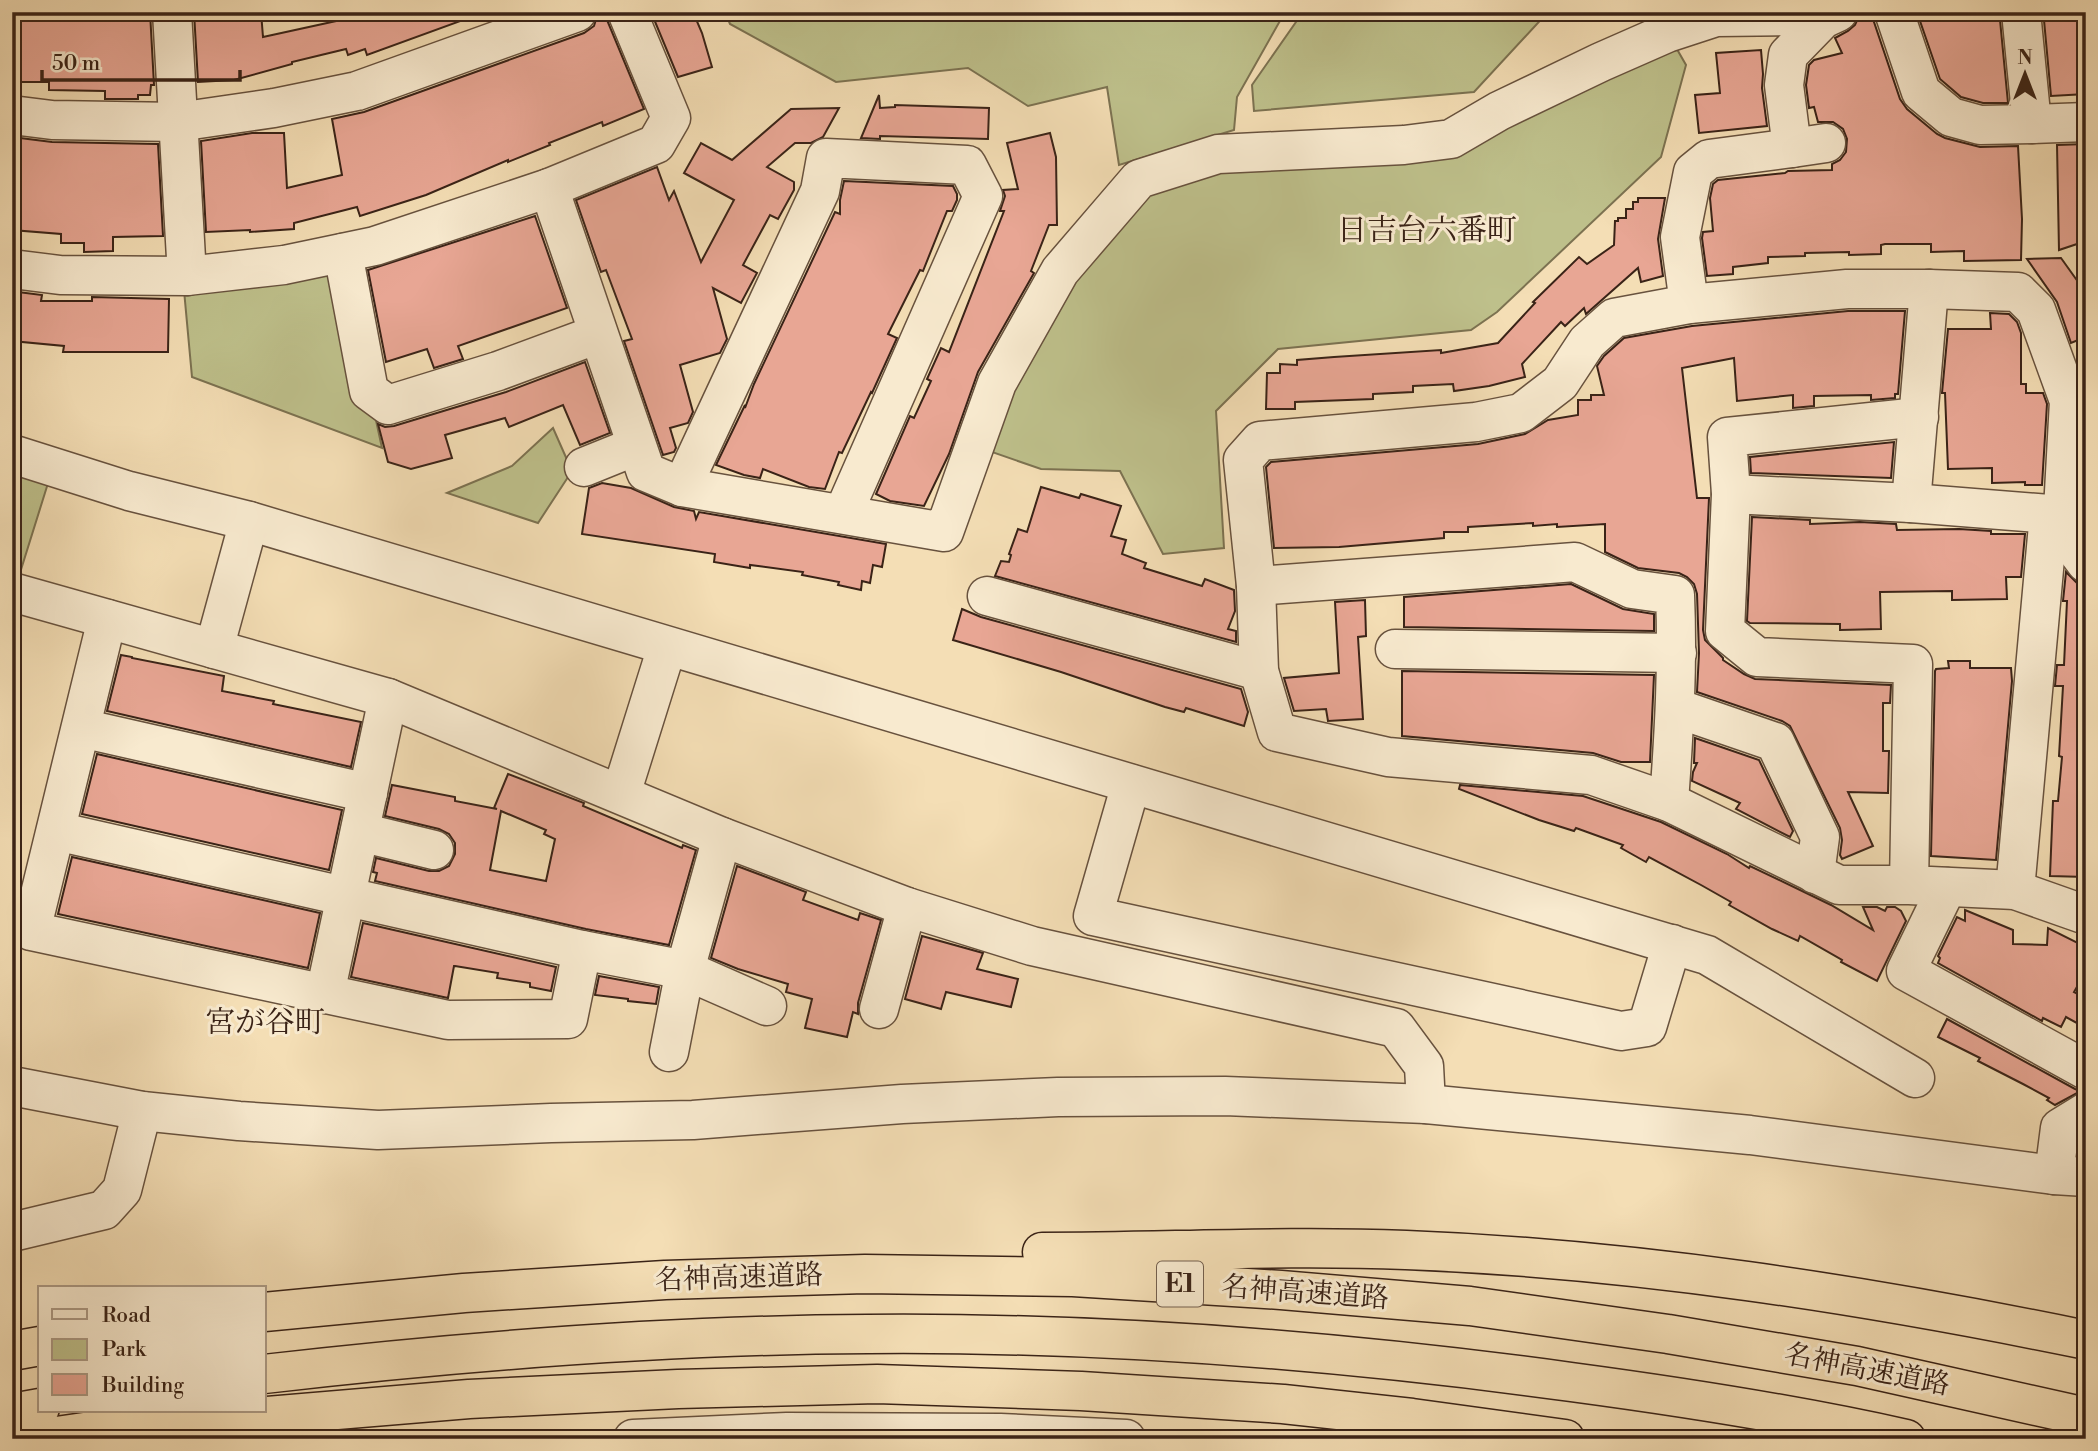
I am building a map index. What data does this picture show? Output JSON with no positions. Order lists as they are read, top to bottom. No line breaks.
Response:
{"streets":{"highway":["名神高速道路","E1"]},"districts":["日吉台六番町","宮が谷町"],"legend":["Road","Park","Building"],"scale_bar":"50 m","north":"top"}
